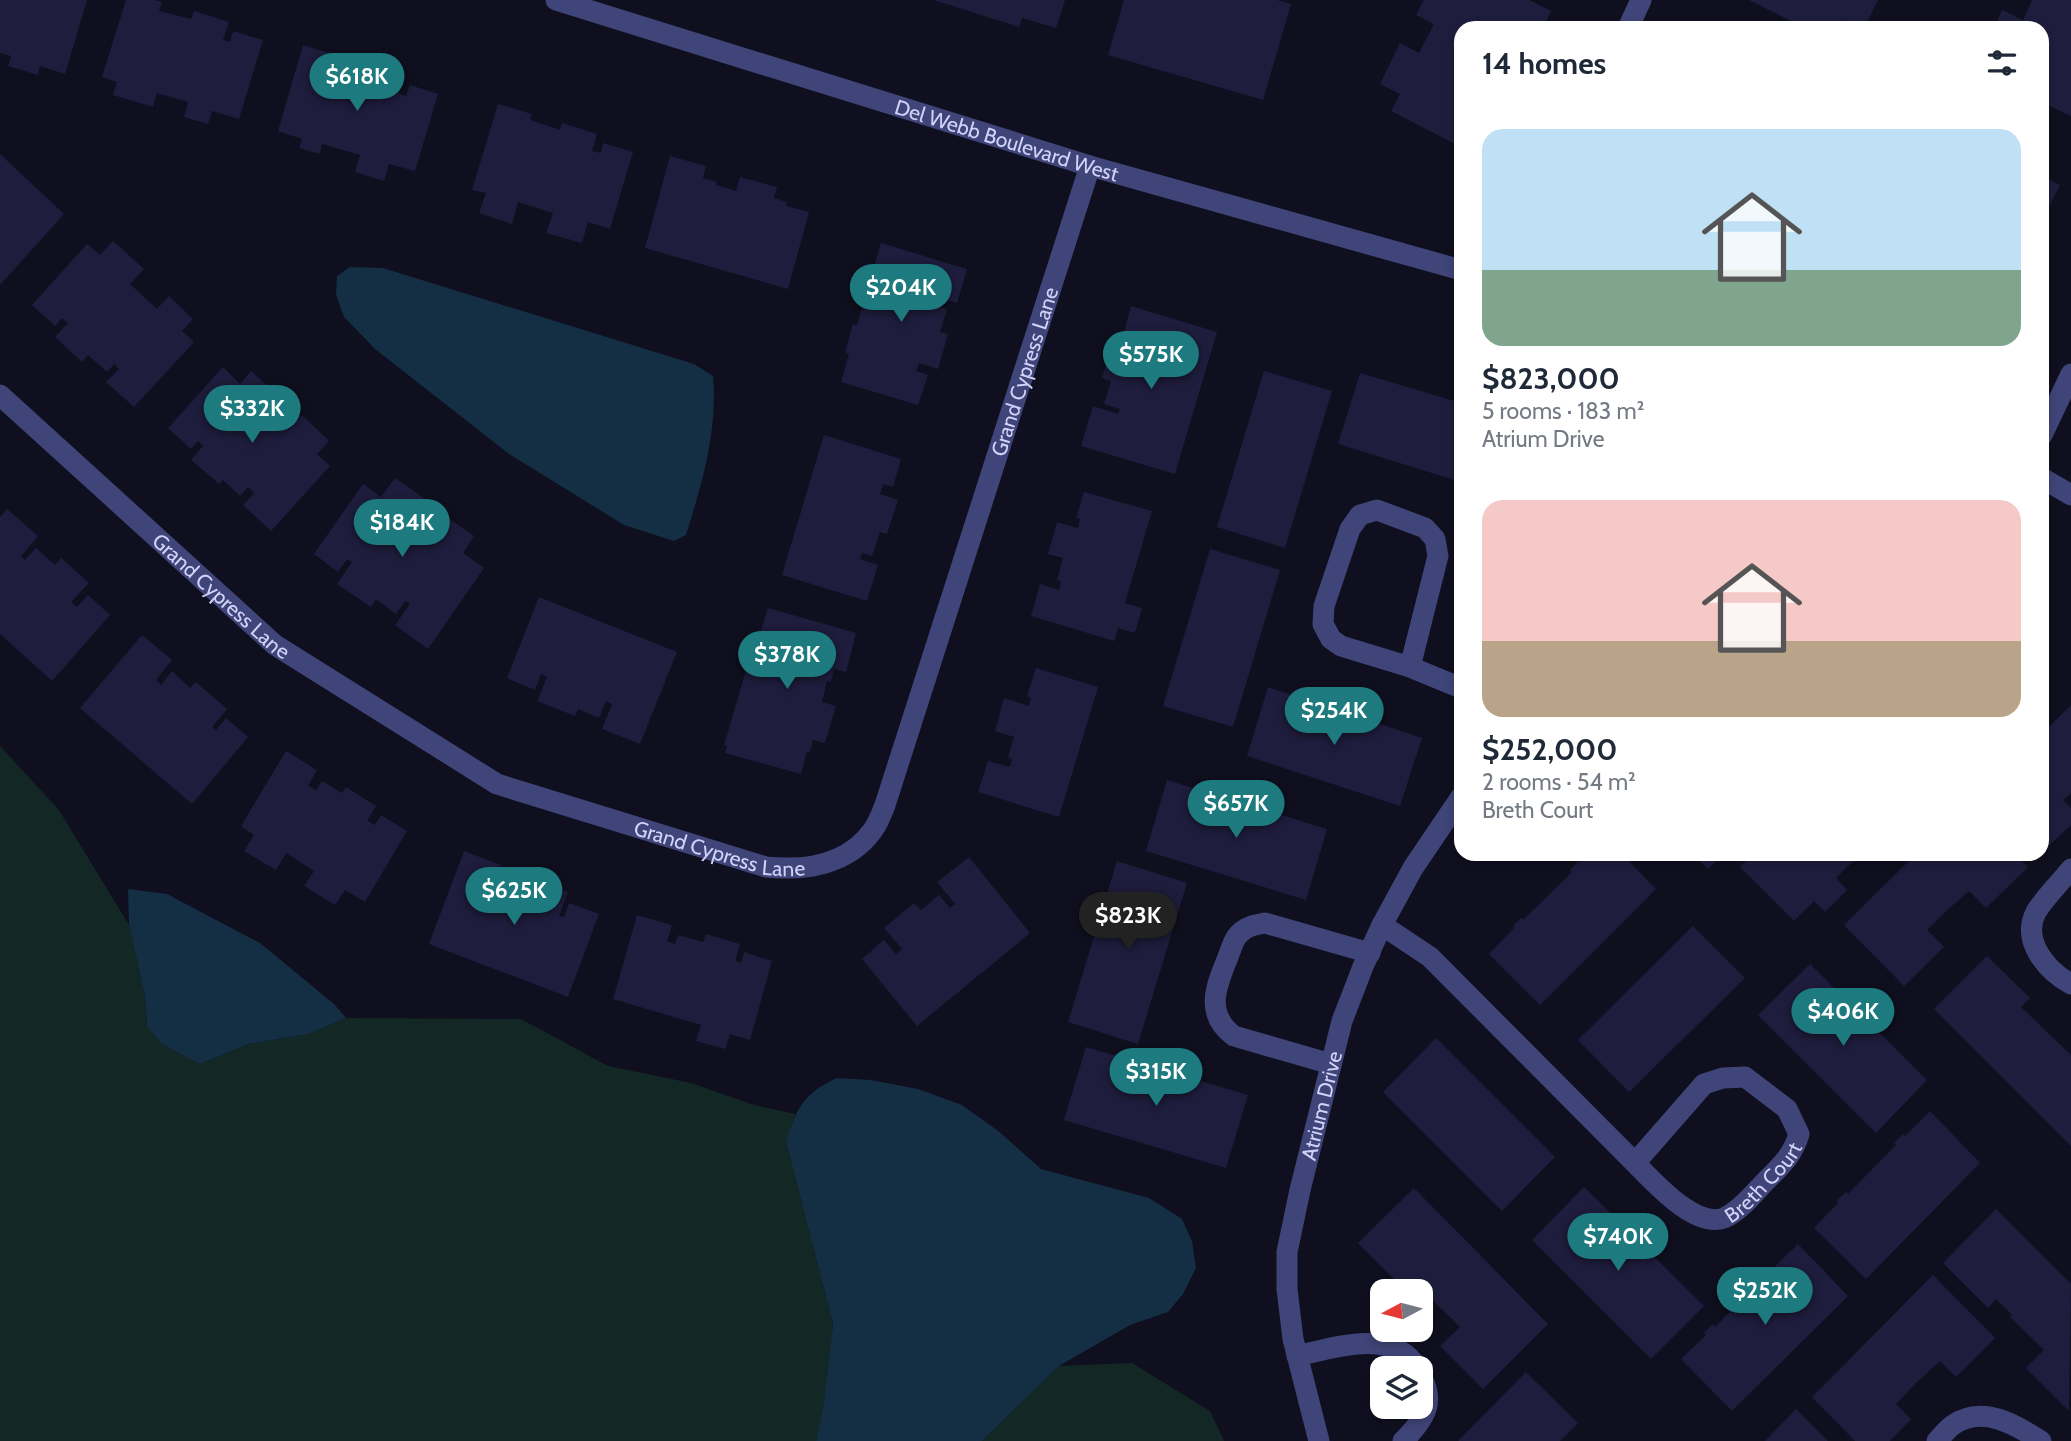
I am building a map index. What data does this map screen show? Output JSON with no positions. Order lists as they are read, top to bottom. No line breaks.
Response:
{"streets":{"street":["Del Webb Boulevard West","Grand Cypress Lane","Atrium Drive","Breth Court"]},"crossings":[["Del Webb Boulevard West","Grand Cypress Lane"],["Atrium Drive","Breth Court"]],"north":"left","page":{"heading":"14 homes","price":["$618K","$204K","$575K","$332K","$184K","$378K","$254K","$657K","$625K","$823K","$406K","$315K","$740K","$252K"],"list":[{"name":"$823,000","note":"5 rooms · 183 m² · Atrium Drive"},{"name":"$252,000","note":"2 rooms · 54 m² · Breth Court"}]}}
